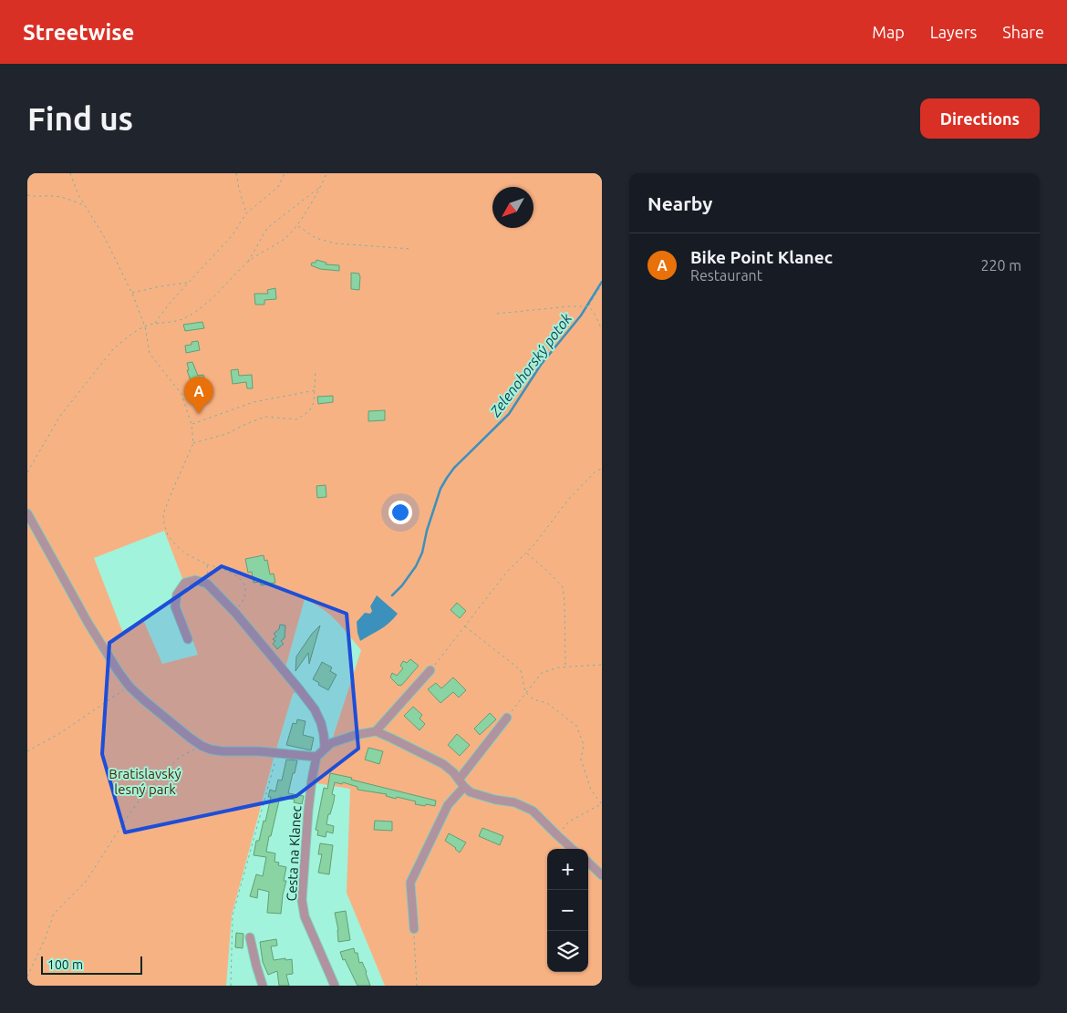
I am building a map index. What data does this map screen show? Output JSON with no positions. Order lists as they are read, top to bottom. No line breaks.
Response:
{"streets":{"street":["Cesta na Klanec"]},"water":["Zelenohorský potok"],"parks":["Bratislavský lesný park"],"scale_bar":"100 m","north":"bottom left","page":{"header":"Streetwise","nav":["Map","Layers","Share"],"buttons":"Directions","title":"Find us","heading":"Nearby","list":[{"mark":"A","name":"Bike Point Klanec","note":"Restaurant","value":"220 m"}],"pins":"A","map_buttons":["+","−"],"scale":"100 m"}}
